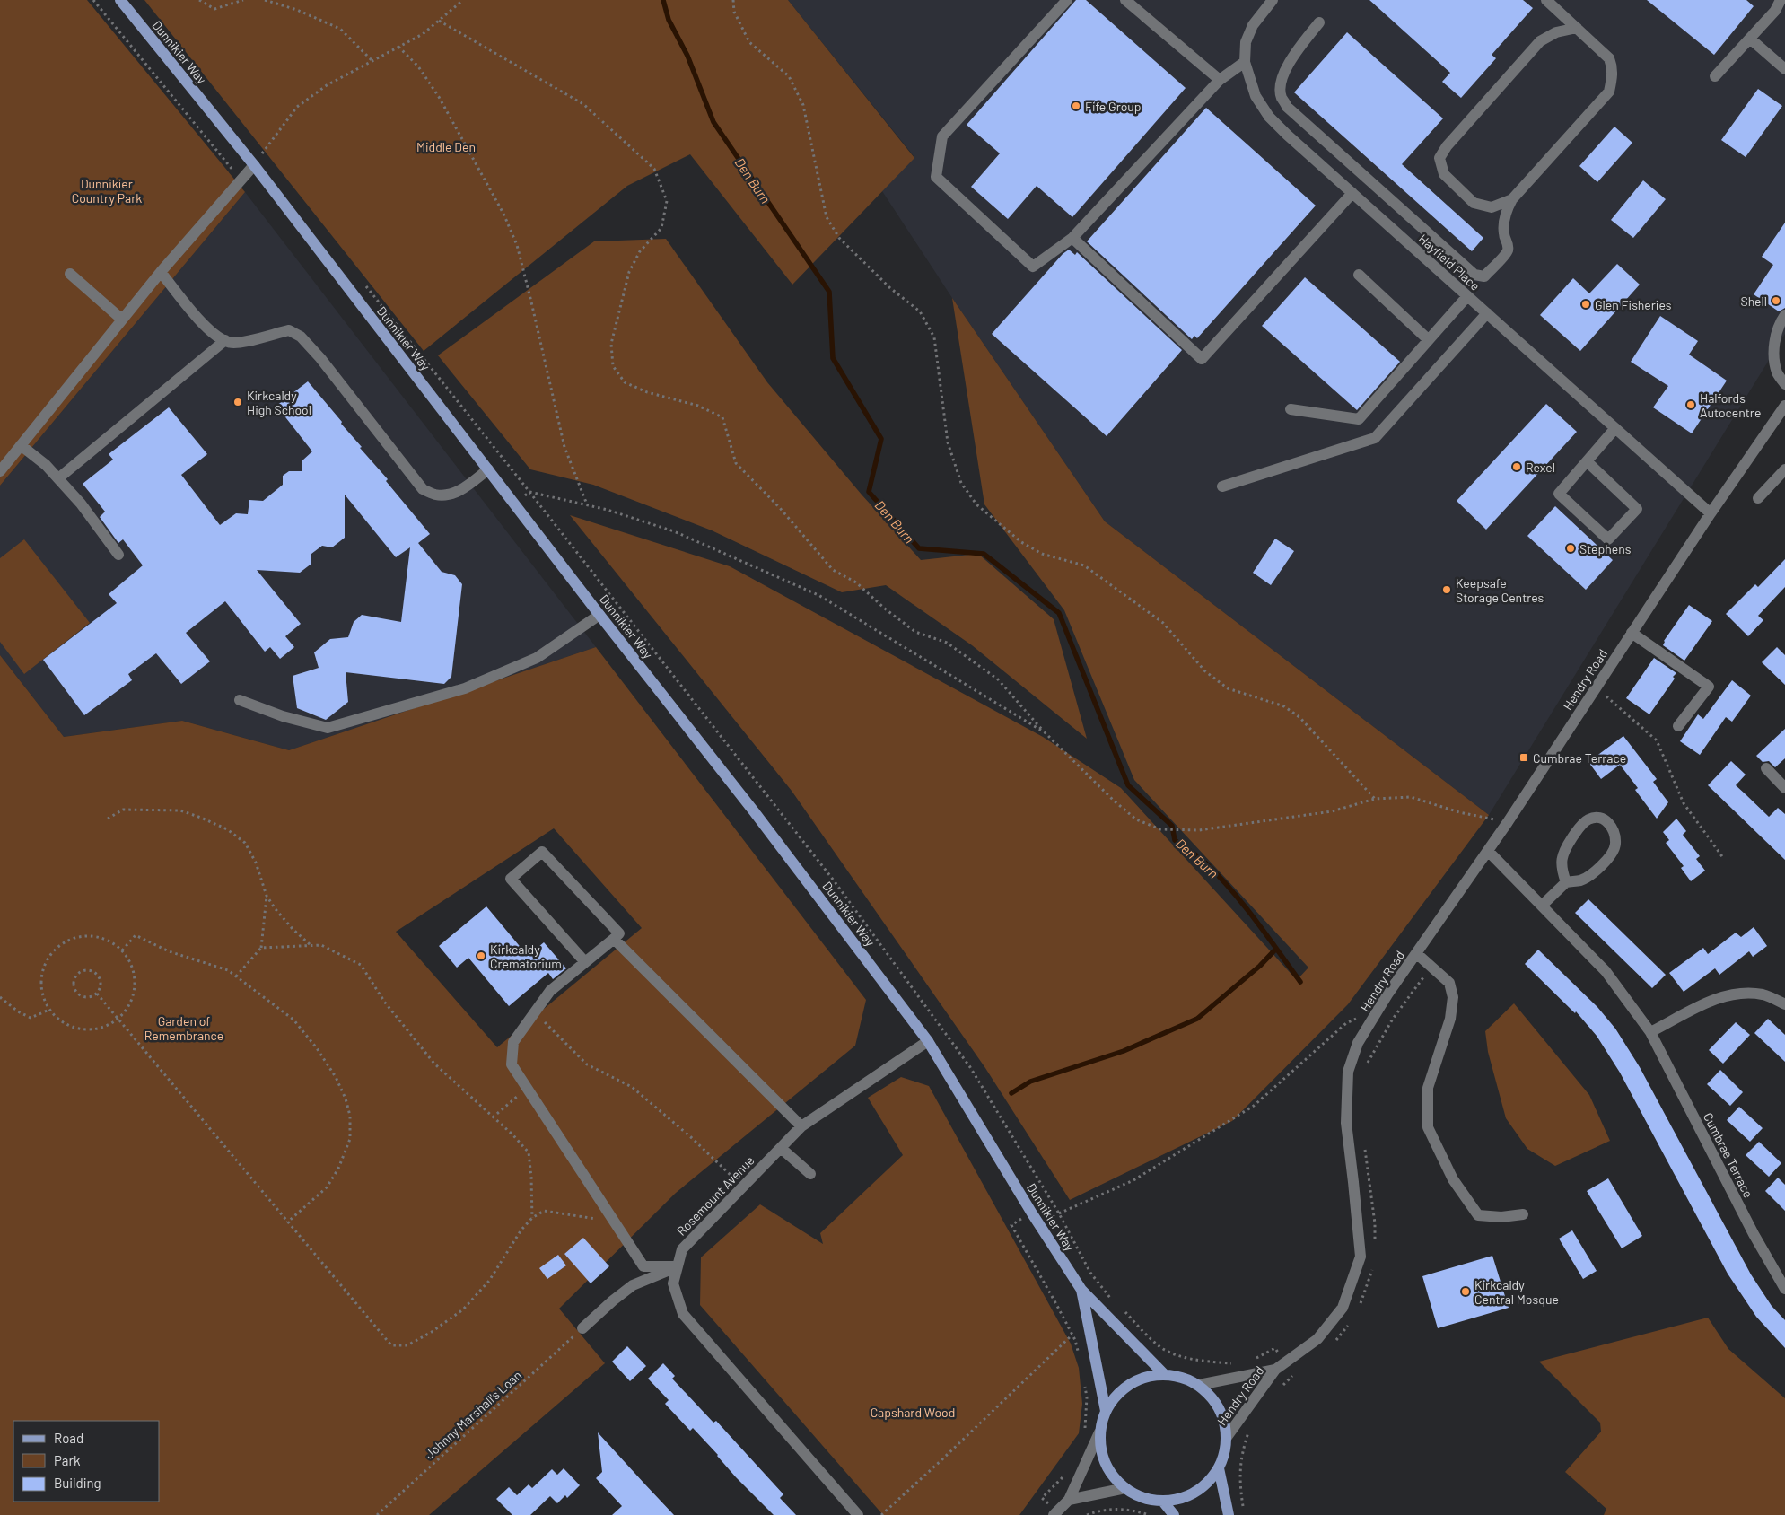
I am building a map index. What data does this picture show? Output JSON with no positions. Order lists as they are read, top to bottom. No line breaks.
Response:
{"streets":{"main road":["Dunnikier Way"],"street":["Hayfield Place","Hendry Road","Cumbrae Terrace","Rosemount Avenue"],"path":["Johnny Marshall's Loan"]},"crossings":[["Dunnikier Way","Hendry Road"],["Dunnikier Way","Rosemount Avenue"],["Hayfield Place","Hendry Road"],["Hendry Road","Cumbrae Terrace"]],"water":["Den Burn"],"parks":["Middle Den","Dunnikier Country Park","Garden of Remembrance","Capshard Wood"],"places":{"other":["Fife Group","Shell","Glen Fisheries","Kirkcaldy High School","Halfords Autocentre","Rexel","Stephens","Keepsafe Storage Centres","Kirkcaldy Crematorium","Kirkcaldy Central Mosque"],"transit":["Cumbrae Terrace"]},"legend":["Road","Park","Building"]}
